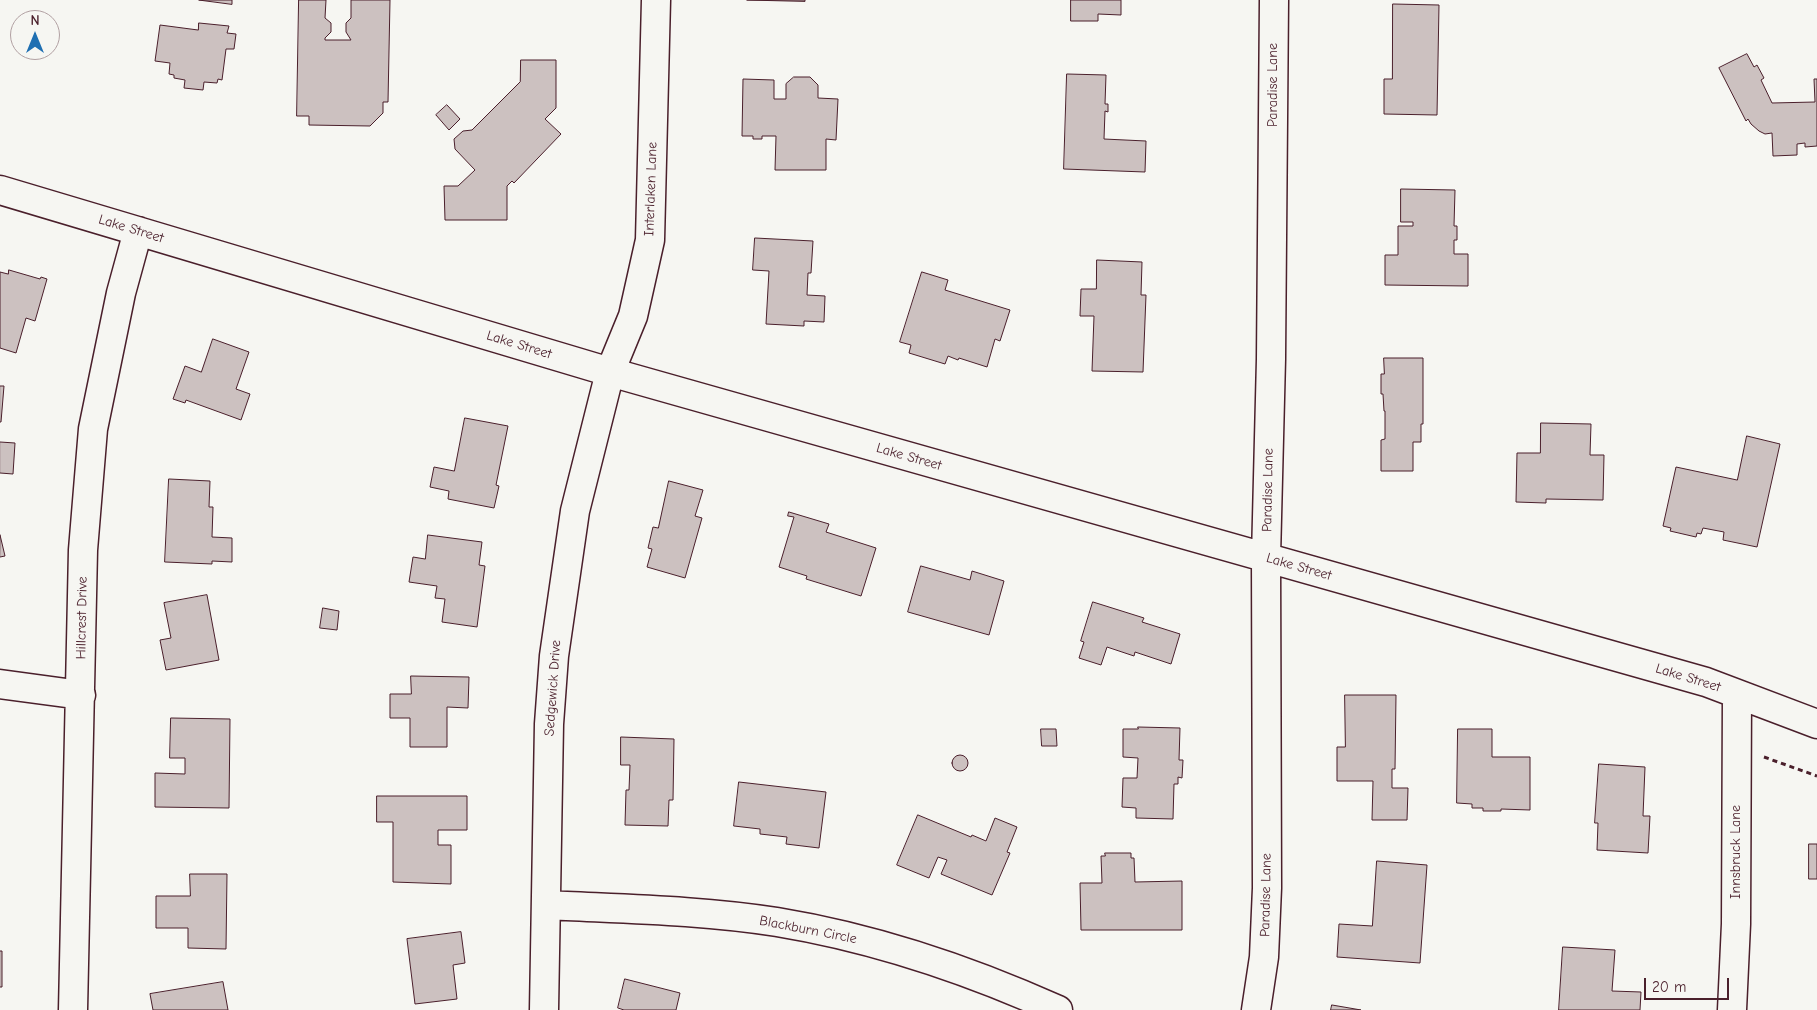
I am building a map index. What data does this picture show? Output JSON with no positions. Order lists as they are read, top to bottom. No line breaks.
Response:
{"streets":{"street":["Paradise Lane","Interlaken Lane","Lake Street","Hillcrest Drive","Sedgewick Drive","Innsbruck Lane","Blackburn Circle"]},"crossings":[["Paradise Lane","Lake Street"],["Interlaken Lane","Lake Street"],["Interlaken Lane","Sedgewick Drive"],["Lake Street","Hillcrest Drive"],["Lake Street","Sedgewick Drive"],["Lake Street","Innsbruck Lane"],["Sedgewick Drive","Blackburn Circle"]],"scale_bar":"20 m","north":"top"}
